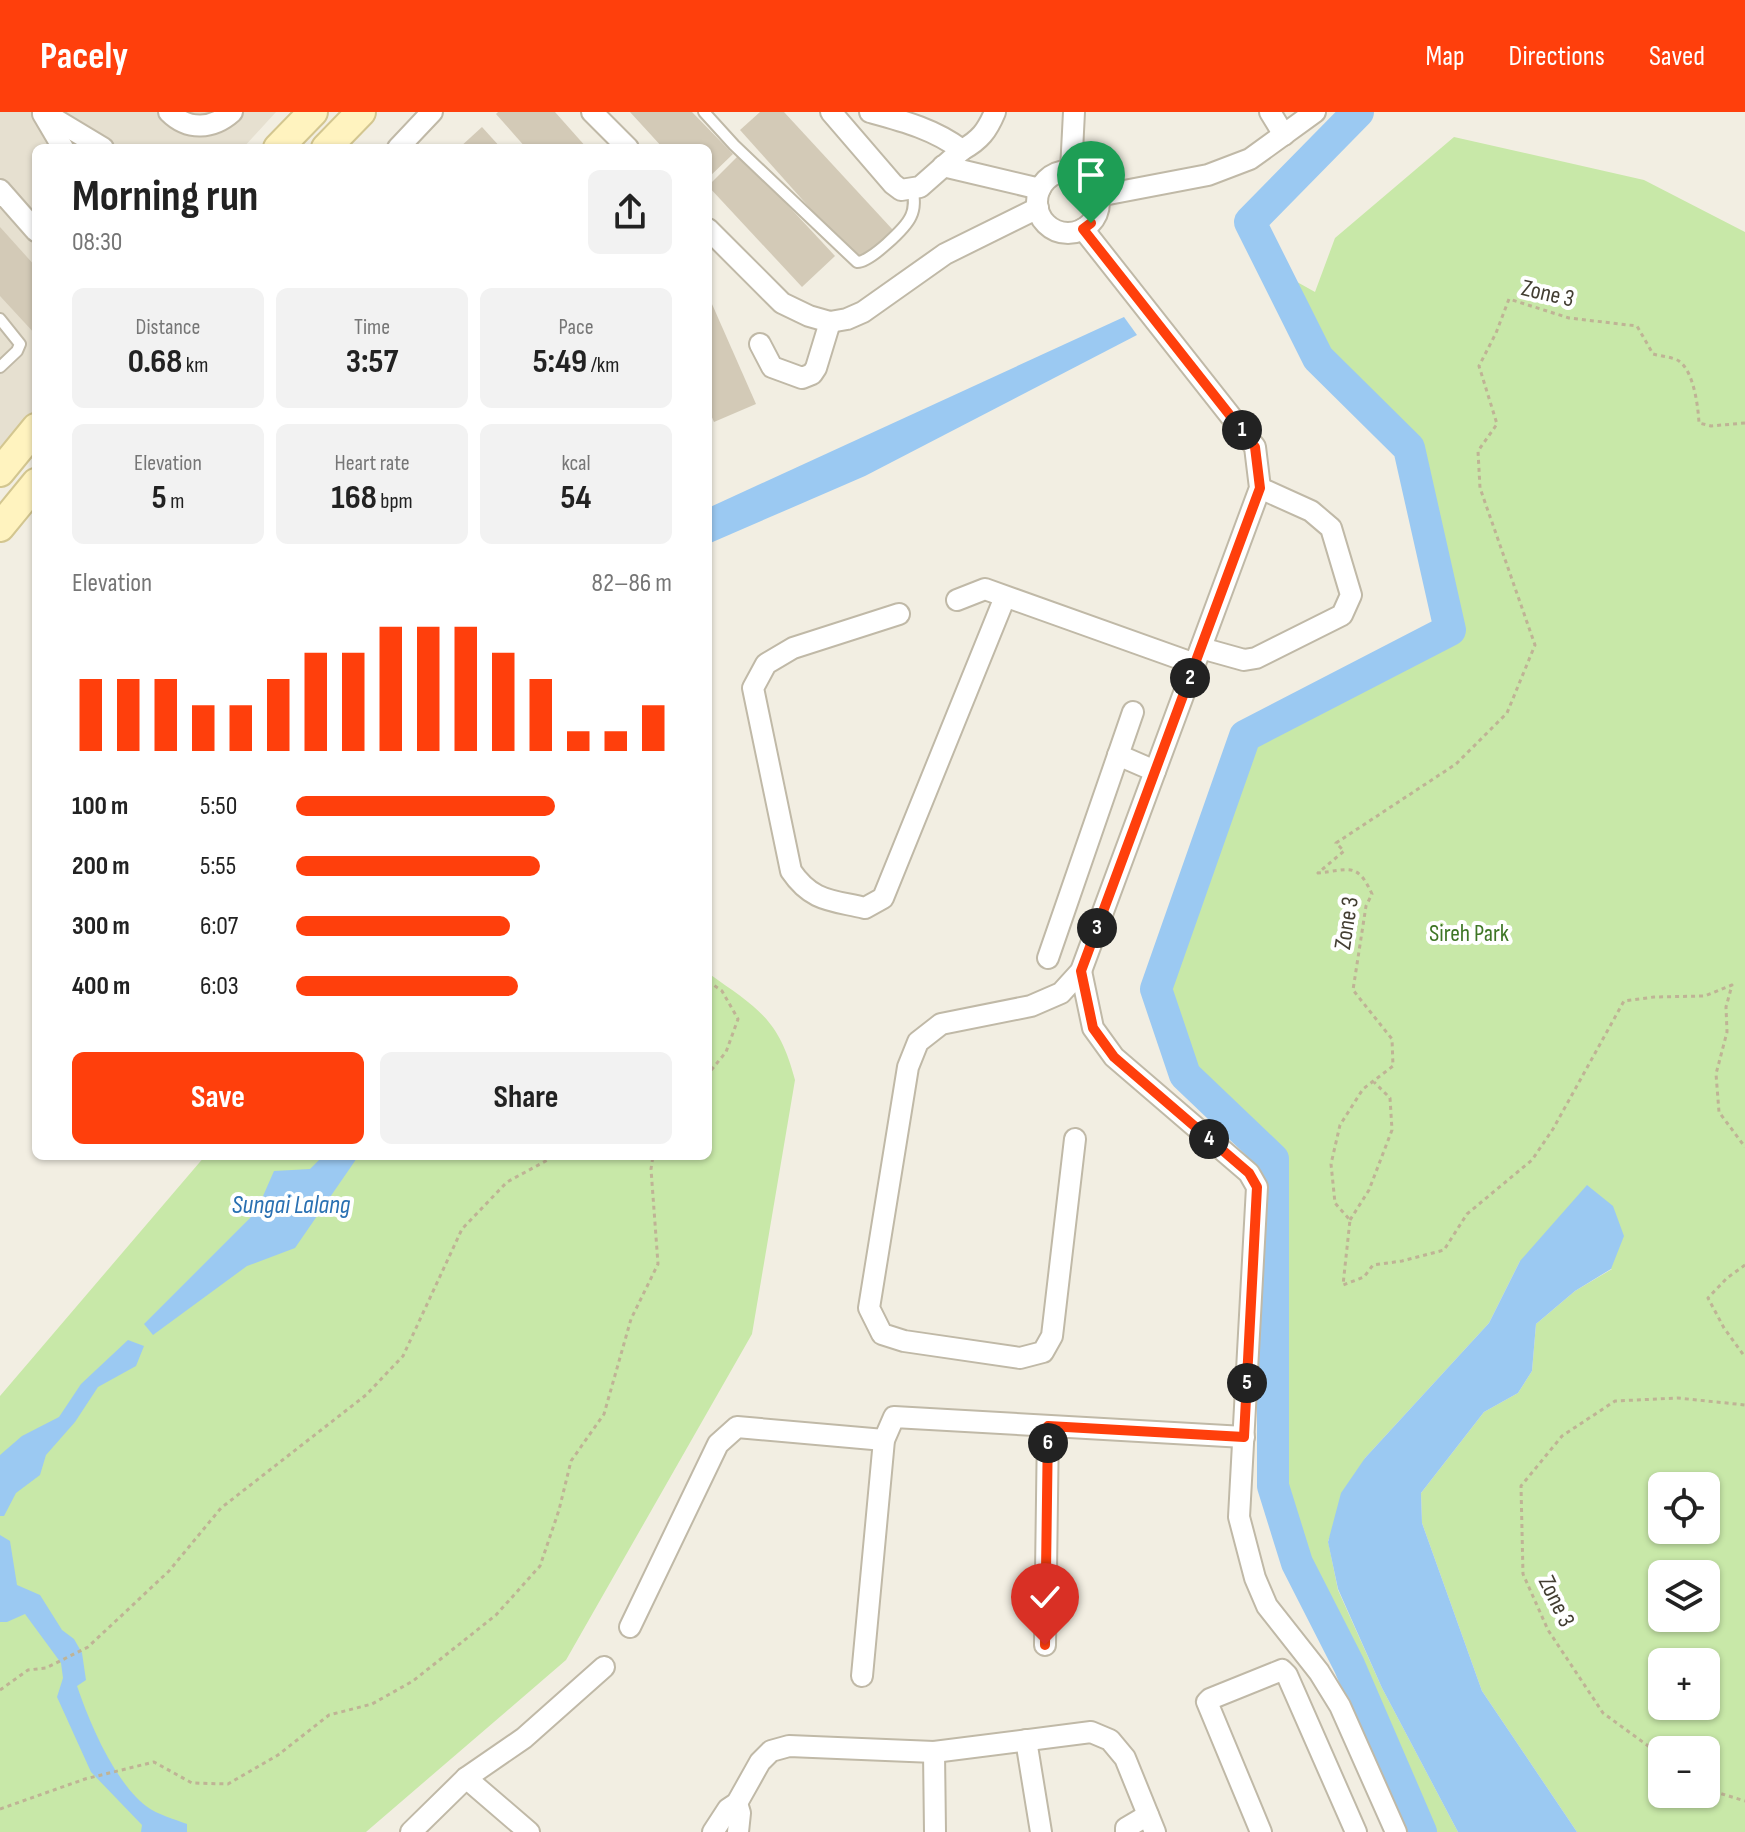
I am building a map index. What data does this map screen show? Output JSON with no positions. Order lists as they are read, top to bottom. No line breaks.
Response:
{"streets":{"path":["Zone 3"]},"water":["Sungai Lalang"],"parks":["Sireh Park"],"page":{"header":"Pacely","nav":["Map","Directions","Saved"],"heading":["Morning run","08:30"],"stats":[["Distance","0.68 km"],["Time","3:57"],["Pace","5:49 /km"],["Elevation","5 m"],["Heart rate","168 bpm"],["kcal","54"]],"pins":["1","2","3","4","5","6"],"chart":["Elevation","82–86 m"],"list":[{"name":"100 m","note":"5:50"},{"name":"200 m","note":"5:55"},{"name":"300 m","note":"6:07"},{"name":"400 m","note":"6:03"}],"buttons":["Save","Share"],"map_buttons":["+","−"]}}
